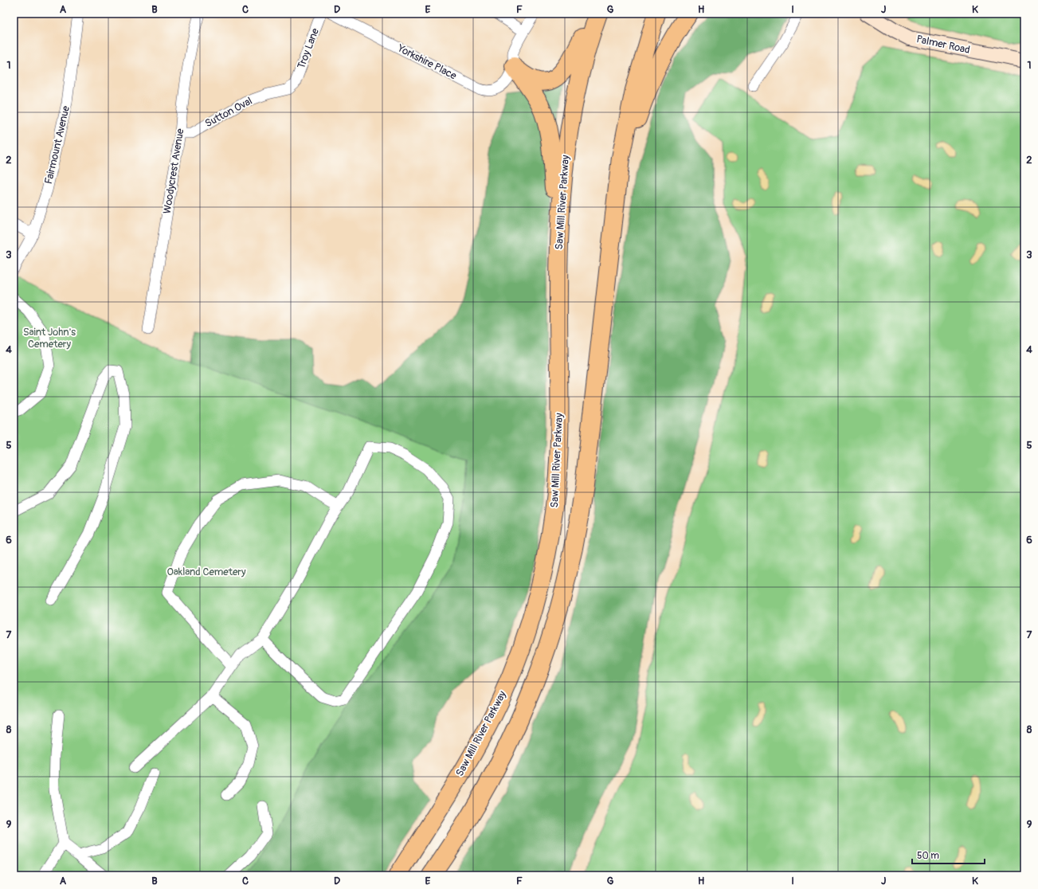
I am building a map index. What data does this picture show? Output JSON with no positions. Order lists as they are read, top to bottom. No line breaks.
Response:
{"streets":{"highway":["Saw Mill River Parkway"],"street":["Palmer Road","Troy Lane","Yorkshire Place","Sutton Oval","Fairmount Avenue","Woodycrest Avenue"]},"crossings":[["Troy Lane","Sutton Oval"],["Sutton Oval","Woodycrest Avenue"]],"parks":["Saint John's Cemetery","Oakland Cemetery"],"scale_bar":"50 m","grid":{"columns":["A","B","C","D","E","F","G","H","I","J","K"],"rows":["1","2","3","4","5","6","7","8","9"]}}
